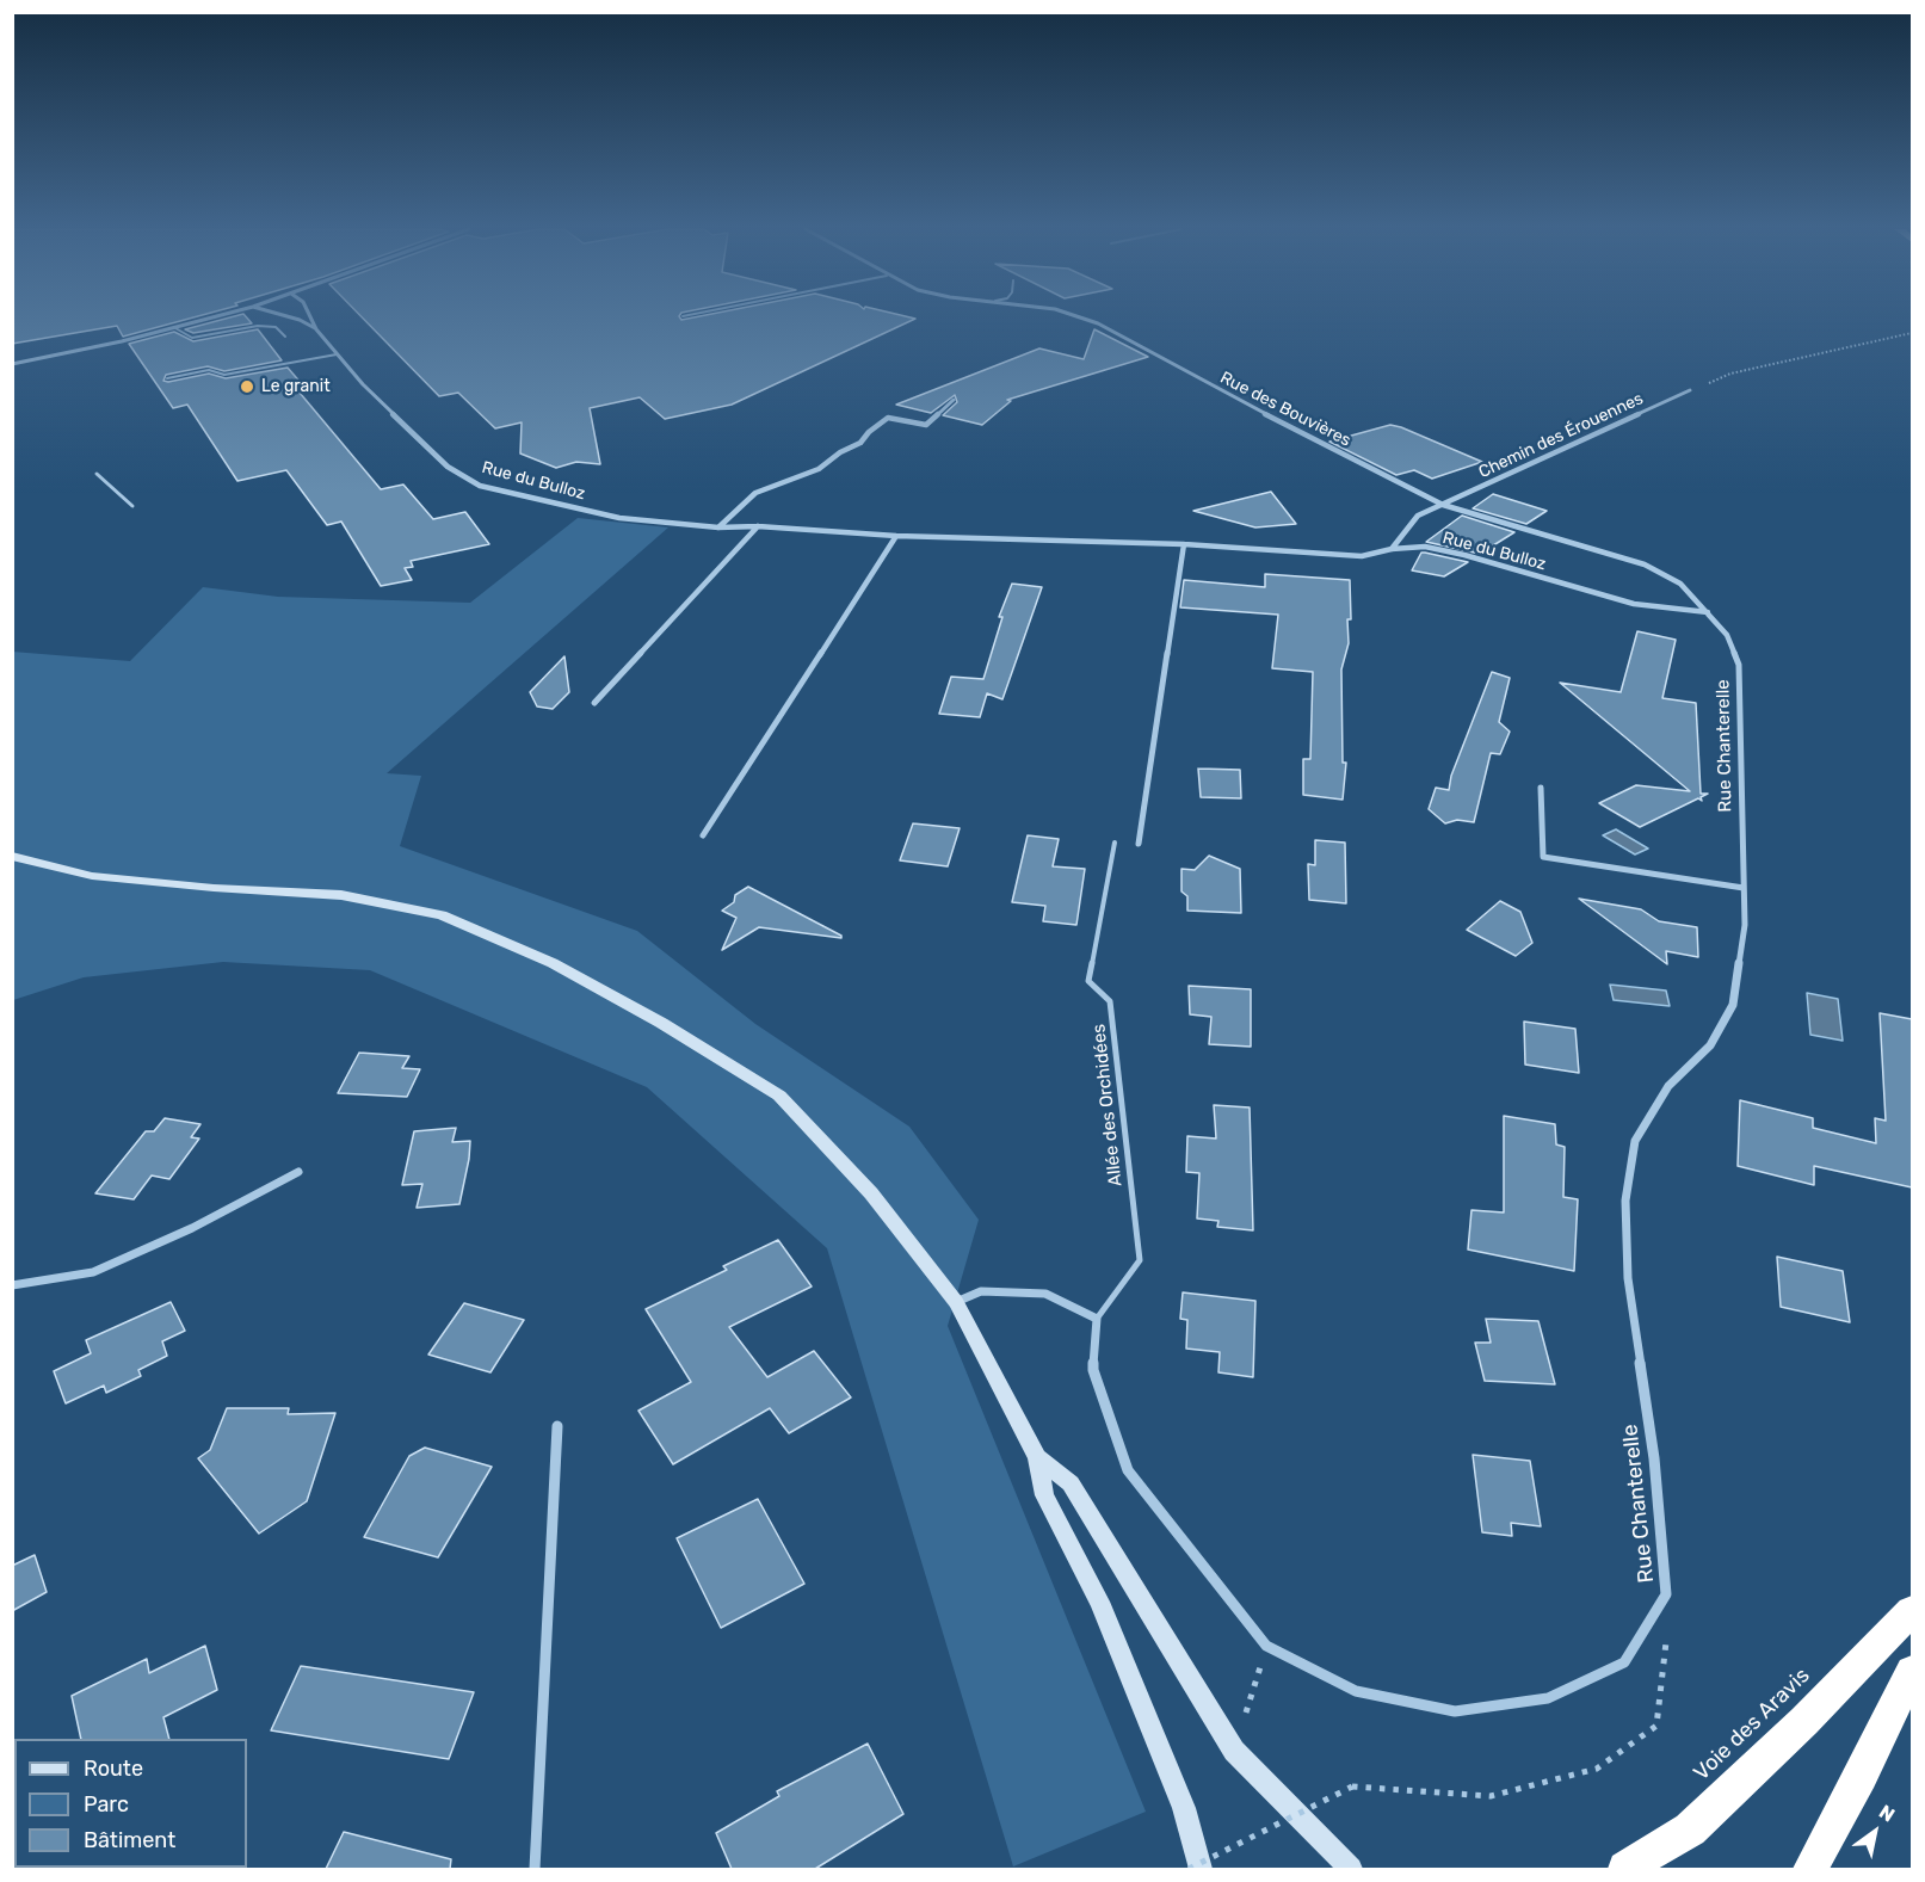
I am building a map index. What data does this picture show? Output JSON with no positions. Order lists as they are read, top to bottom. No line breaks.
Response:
{"streets":{"highway":["Voie des Aravis"],"street":["Rue des Bouvières","Chemin des Érouennes","Rue du Bulloz","Rue Chanterelle"],"lane":["Allée des Orchidées"]},"crossings":[["Rue des Bouvières","Chemin des Érouennes"],["Rue des Bouvières","Rue du Bulloz"],["Rue des Bouvières","Rue Chanterelle"],["Chemin des Érouennes","Rue du Bulloz"],["Rue du Bulloz","Rue Chanterelle"],["Rue Chanterelle","Allée des Orchidées"]],"places":["Le granit"],"legend":["Route","Parc","Bâtiment"],"north":"top right"}
